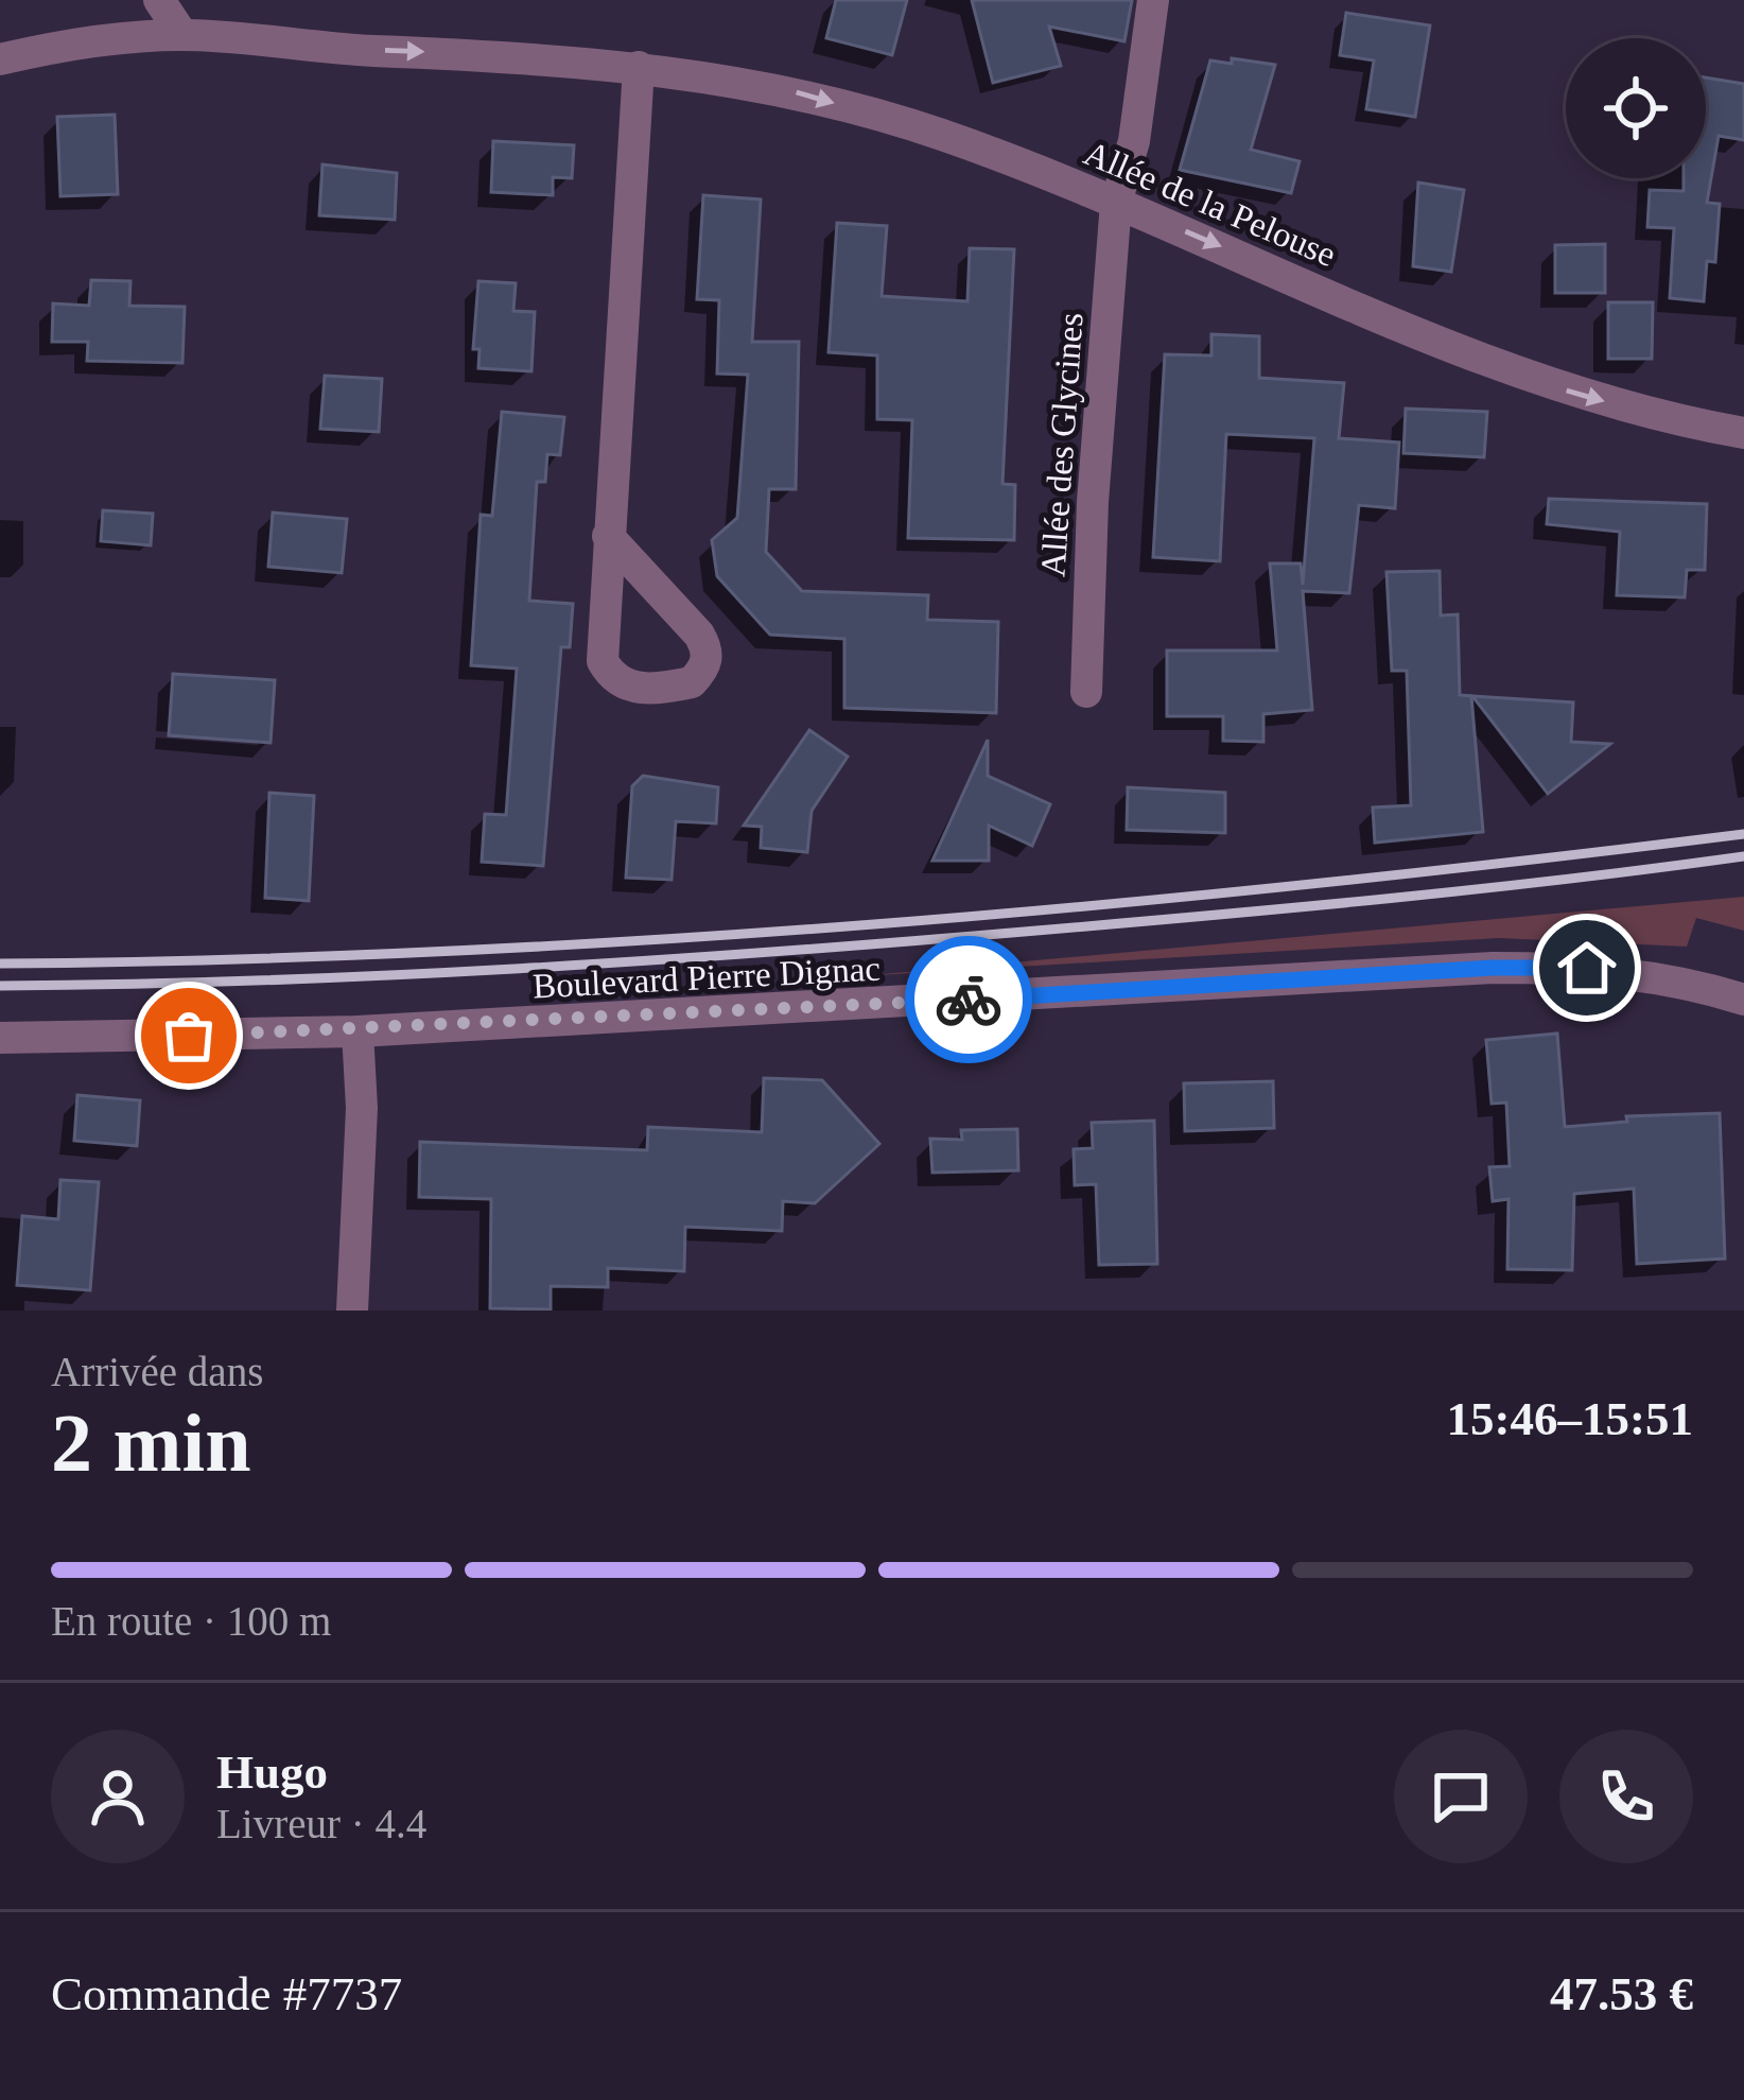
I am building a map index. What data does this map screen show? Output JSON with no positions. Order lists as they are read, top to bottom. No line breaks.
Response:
{"streets":{"street":["Allée de la Pelouse","Allée des Glycines","Boulevard Pierre Dignac"]},"crossings":[["Allée de la Pelouse","Allée des Glycines"]],"one_way":["Allée de la Pelouse"],"page":{"heading":["2 min","Arrivée dans","15:46–15:51"],"panel":["Hugo","Livreur · 4.4","Commande #7737","47.53 €"],"bar":"En route · 100 m"}}
